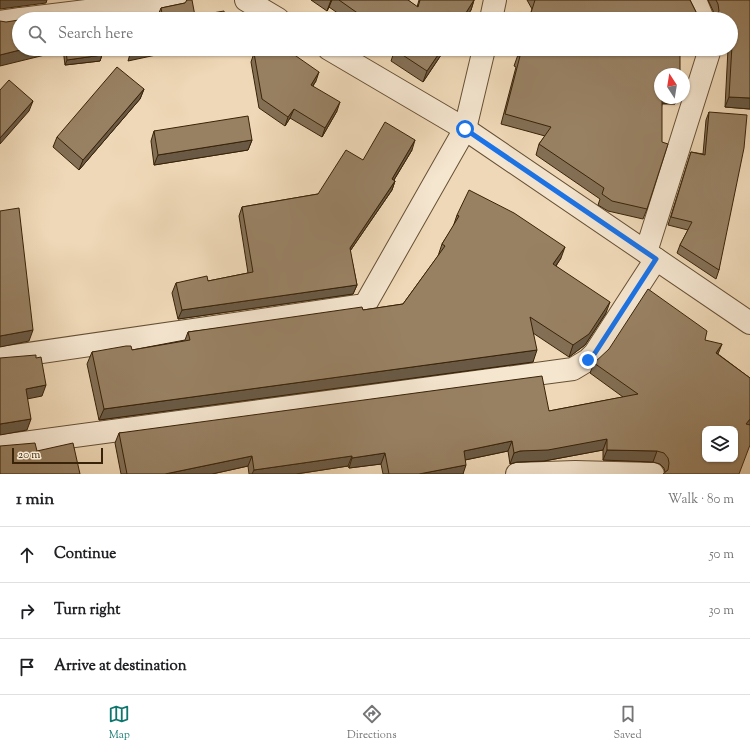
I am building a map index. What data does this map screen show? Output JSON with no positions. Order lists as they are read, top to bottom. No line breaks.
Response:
{"scale_bar":"20 m","north":"top","page":{"search":"Search here","scale":"20 m","heading":["1 min","Walk · 80 m"],"list":[["Continue","50 m"],["Turn right","30 m"],"Arrive at destination"],"nav":["Map","Directions","Saved"]}}
